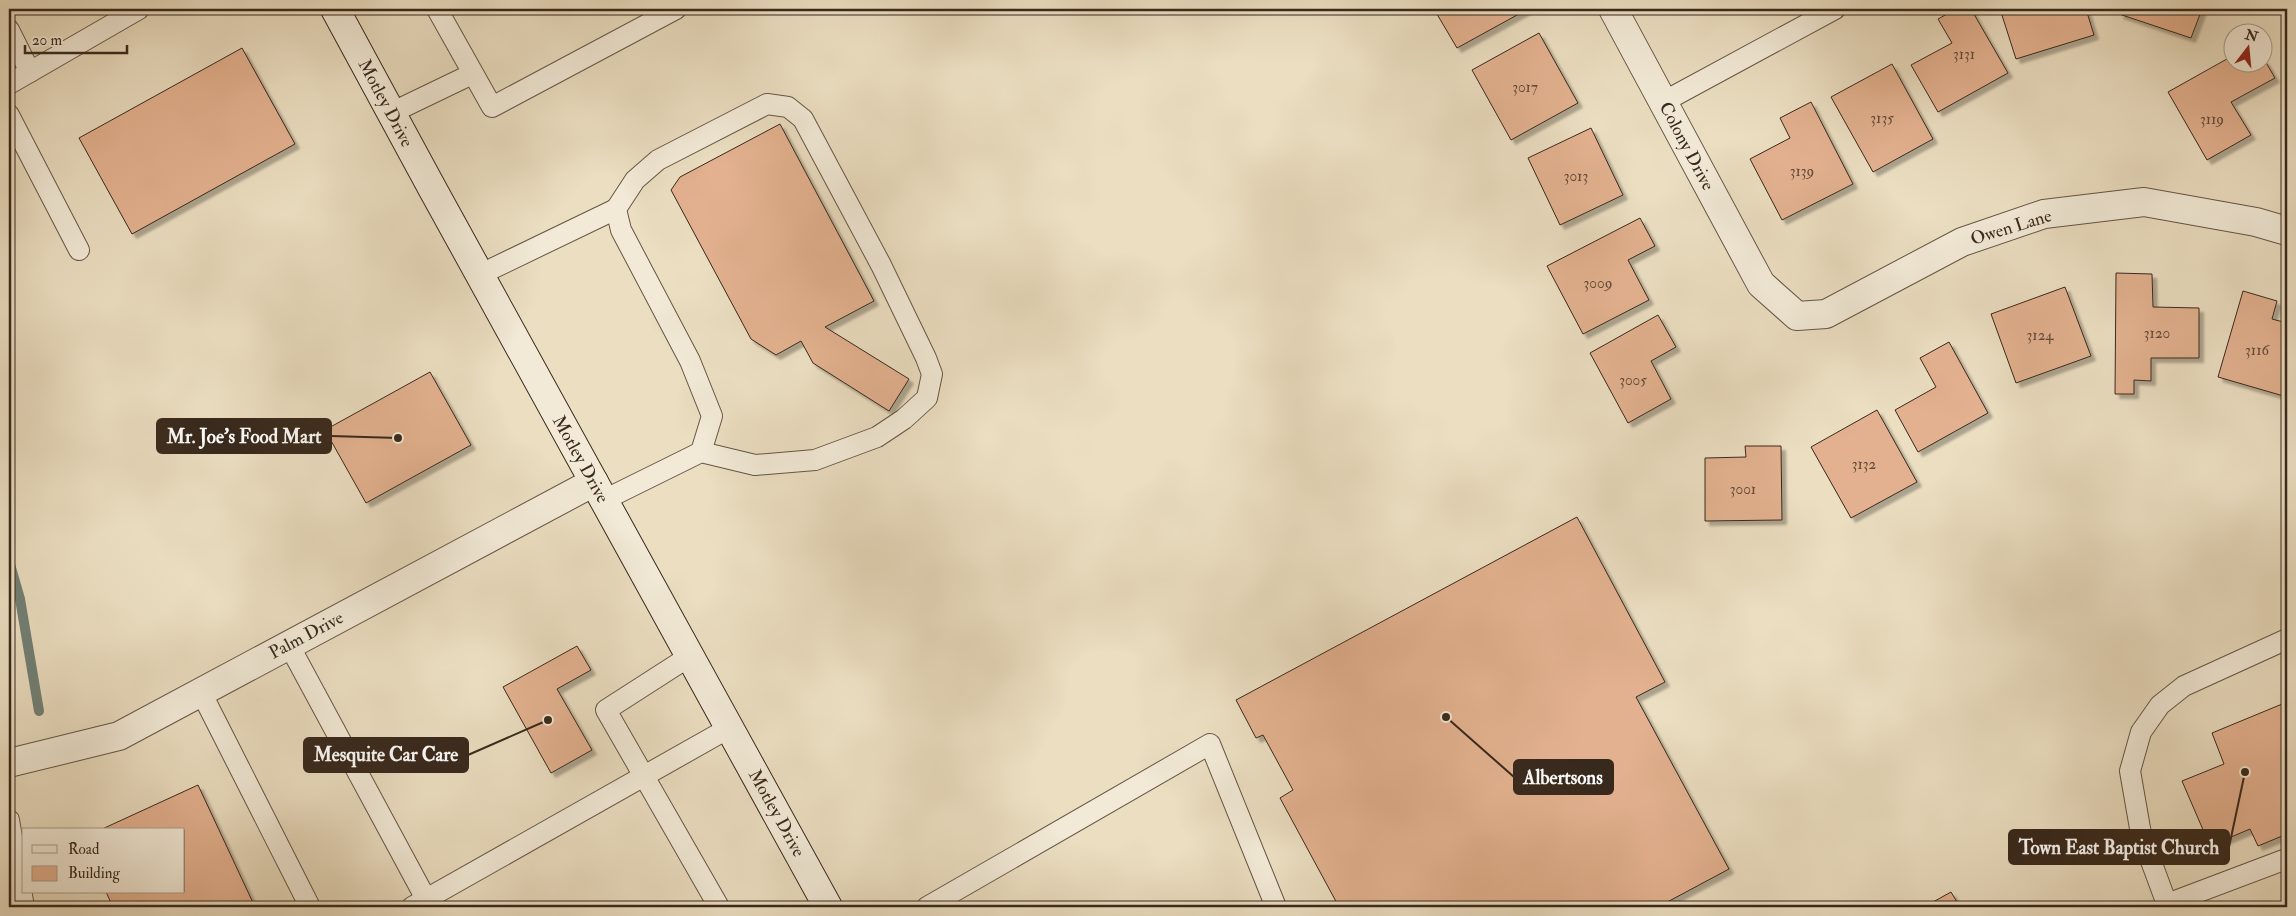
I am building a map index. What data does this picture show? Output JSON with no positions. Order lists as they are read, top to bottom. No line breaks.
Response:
{"streets":{"street":["Motley Drive","Colony Drive","Owen Lane","Palm Drive"]},"crossings":[["Motley Drive","Palm Drive"],["Colony Drive","Owen Lane"]],"places":["Mr. Joe's Food Mart","Albertsons","Mesquite Car Care","Town East Baptist Church"],"house_numbers":["3131","3017","3135","3119","3139","3013","3009","3120","3124","3116","3005","3132","3001"],"legend":["Road","Building"],"scale_bar":"20 m","north":"top"}
